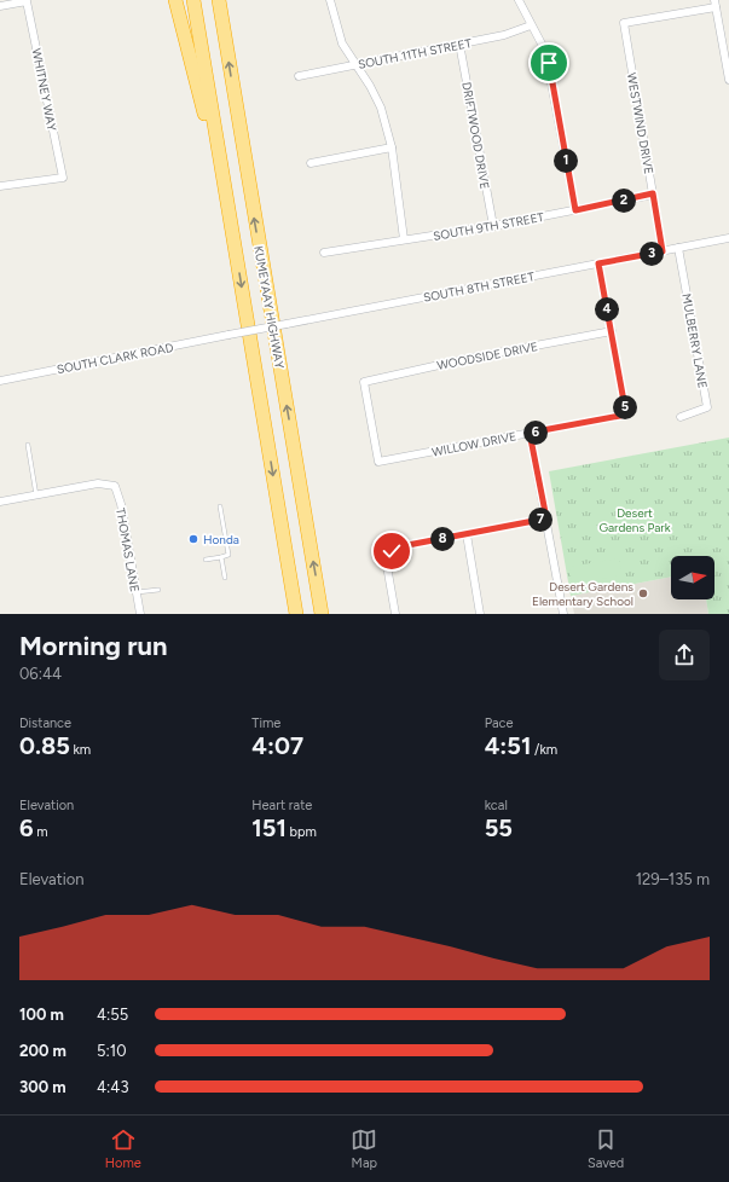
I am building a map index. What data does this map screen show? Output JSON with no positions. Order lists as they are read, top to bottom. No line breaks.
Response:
{"streets":{"highway":["KUMEYAAY HIGHWAY"],"street":["SOUTH 11TH STREET","WHITNEY WAY","WESTWIND DRIVE","DRIFTWOOD DRIVE","SOUTH 9TH STREET","SOUTH 8TH STREET","MULBERRY LANE","WOODSIDE DRIVE","SOUTH CLARK ROAD","WILLOW DRIVE","THOMAS LANE"]},"crossings":[["SOUTH 11TH STREET","DRIFTWOOD DRIVE"],["WESTWIND DRIVE","SOUTH 9TH STREET"],["WESTWIND DRIVE","SOUTH 8TH STREET"],["DRIFTWOOD DRIVE","SOUTH 9TH STREET"],["SOUTH 8TH STREET","MULBERRY LANE"],["SOUTH 8TH STREET","SOUTH CLARK ROAD"],["WOODSIDE DRIVE","WILLOW DRIVE"]],"parks":["Desert Gardens Park"],"places":["Honda","Desert Gardens Elementary School"],"north":"right","page":{"pins":["1","2","3","4","5","6","7","8"],"heading":["Morning run","06:44"],"stats":[["Distance","0.85 km"],["Time","4:07"],["Pace","4:51 /km"],["Elevation","6 m"],["Heart rate","151 bpm"],["kcal","55"]],"chart":["Elevation","129–135 m"],"list":[{"name":"100 m","note":"4:55"},{"name":"200 m","note":"5:10"},{"name":"300 m","note":"4:43"}],"tabs":["Home","Map","Saved"]}}
